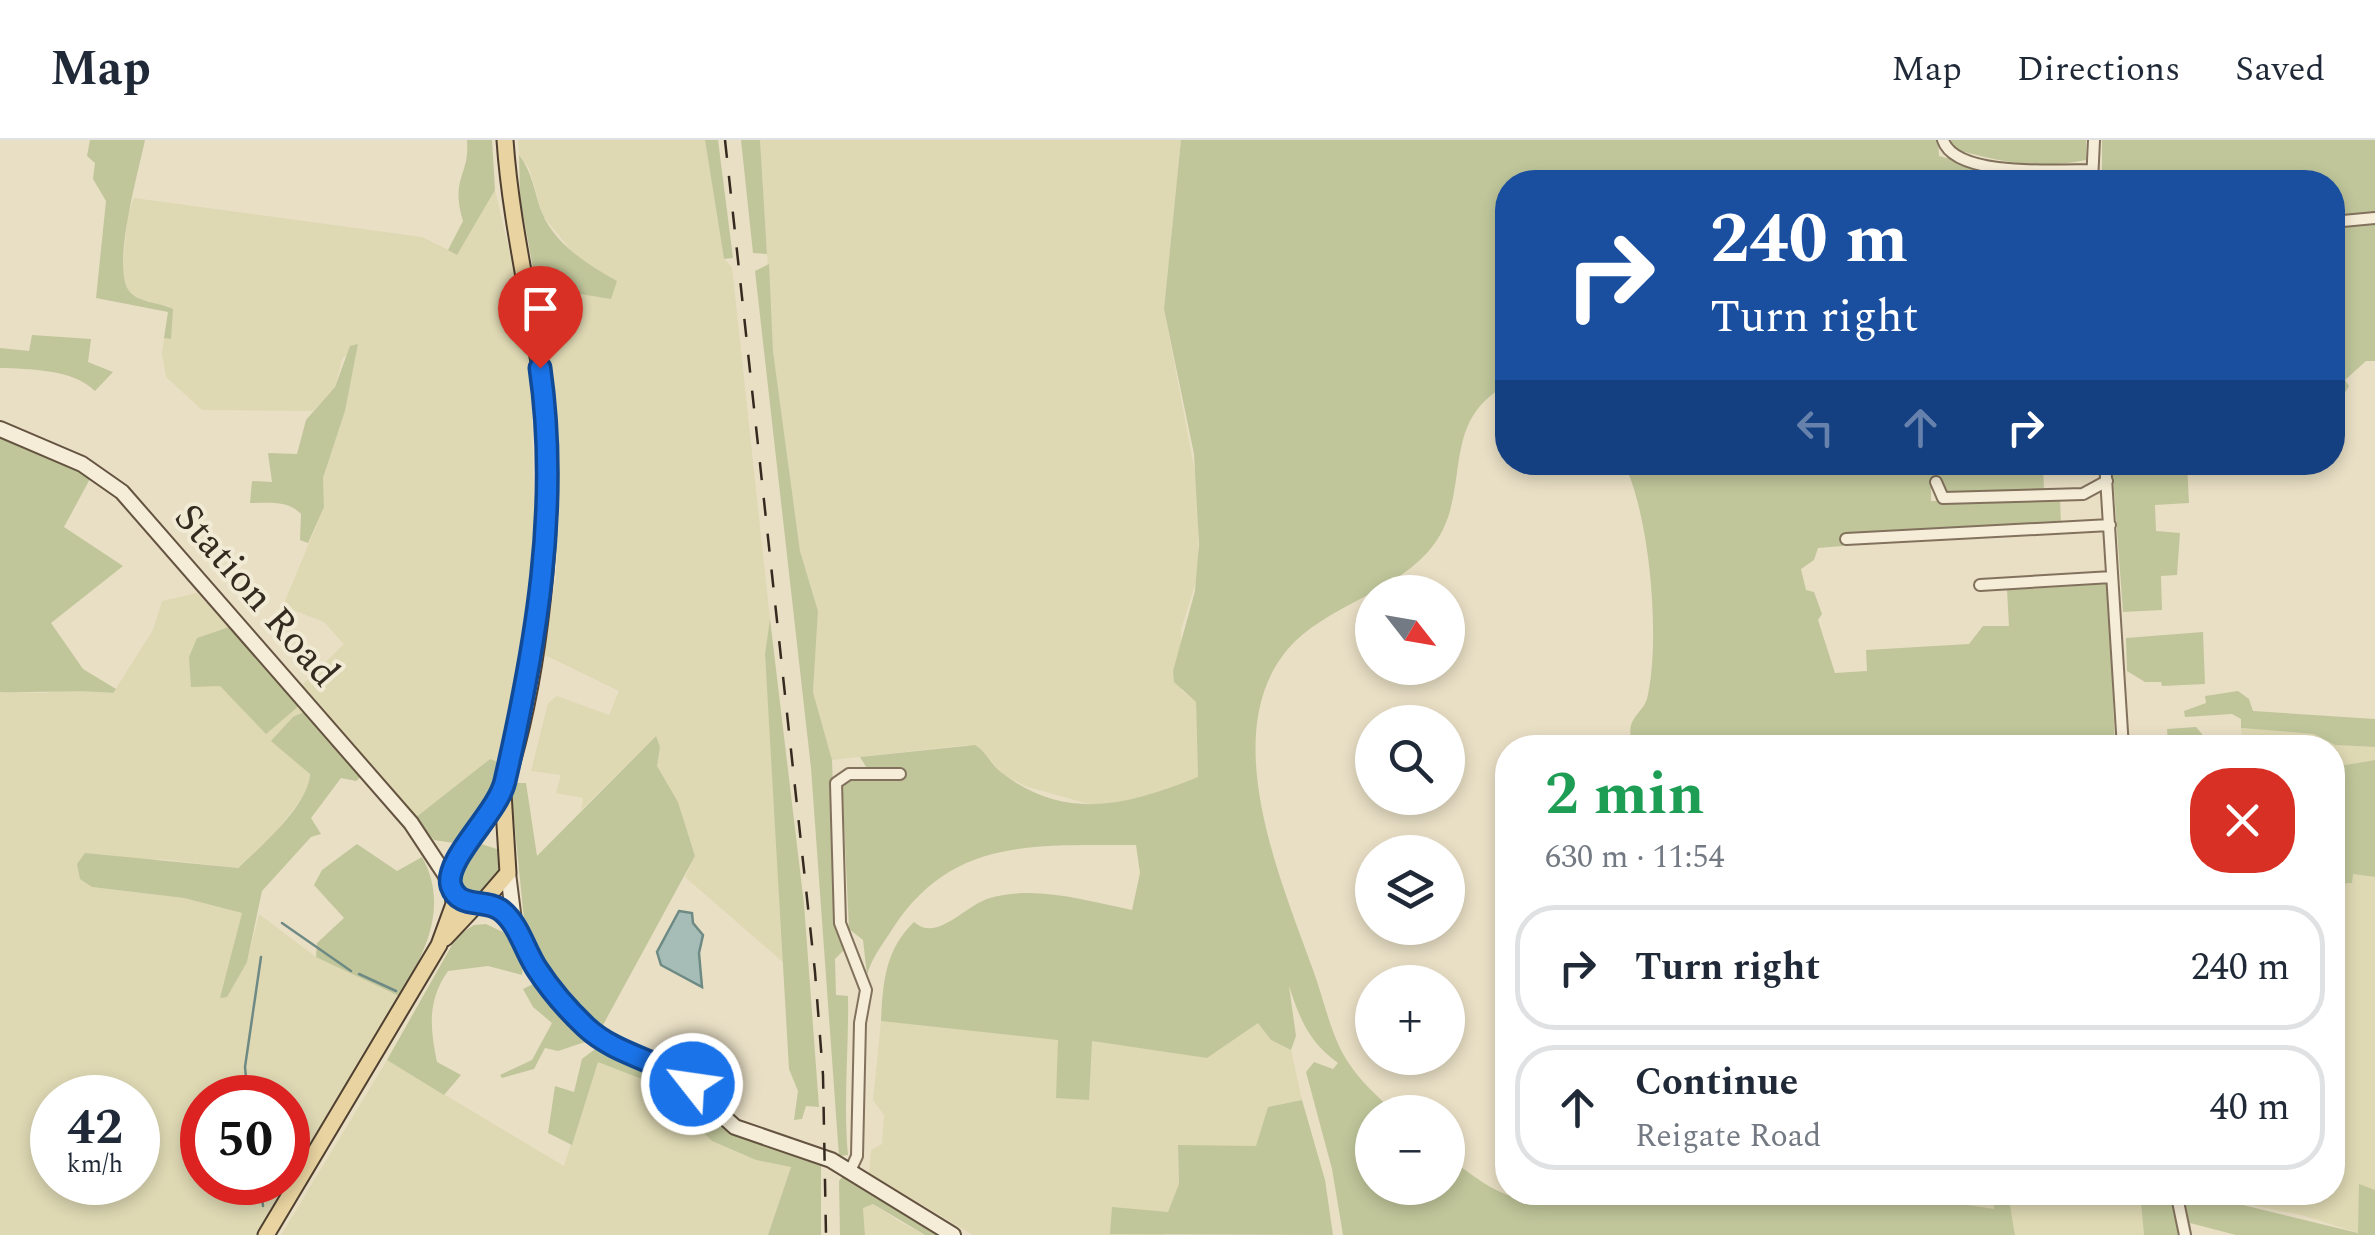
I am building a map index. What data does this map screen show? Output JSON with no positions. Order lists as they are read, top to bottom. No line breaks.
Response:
{"streets":{"street":["Station Road"]},"north":"bottom right","page":{"header":"Map","nav":["Map","Directions","Saved"],"turn":["240 m","Turn right"],"map_buttons":["+","−"],"heading":["2 min","630 m · 11:54"],"list":[{"name":"Turn right","value":"240 m"},{"name":"Continue","note":"Reigate Road","value":"40 m"}],"speed":"42 km/h","limit":"50"}}
